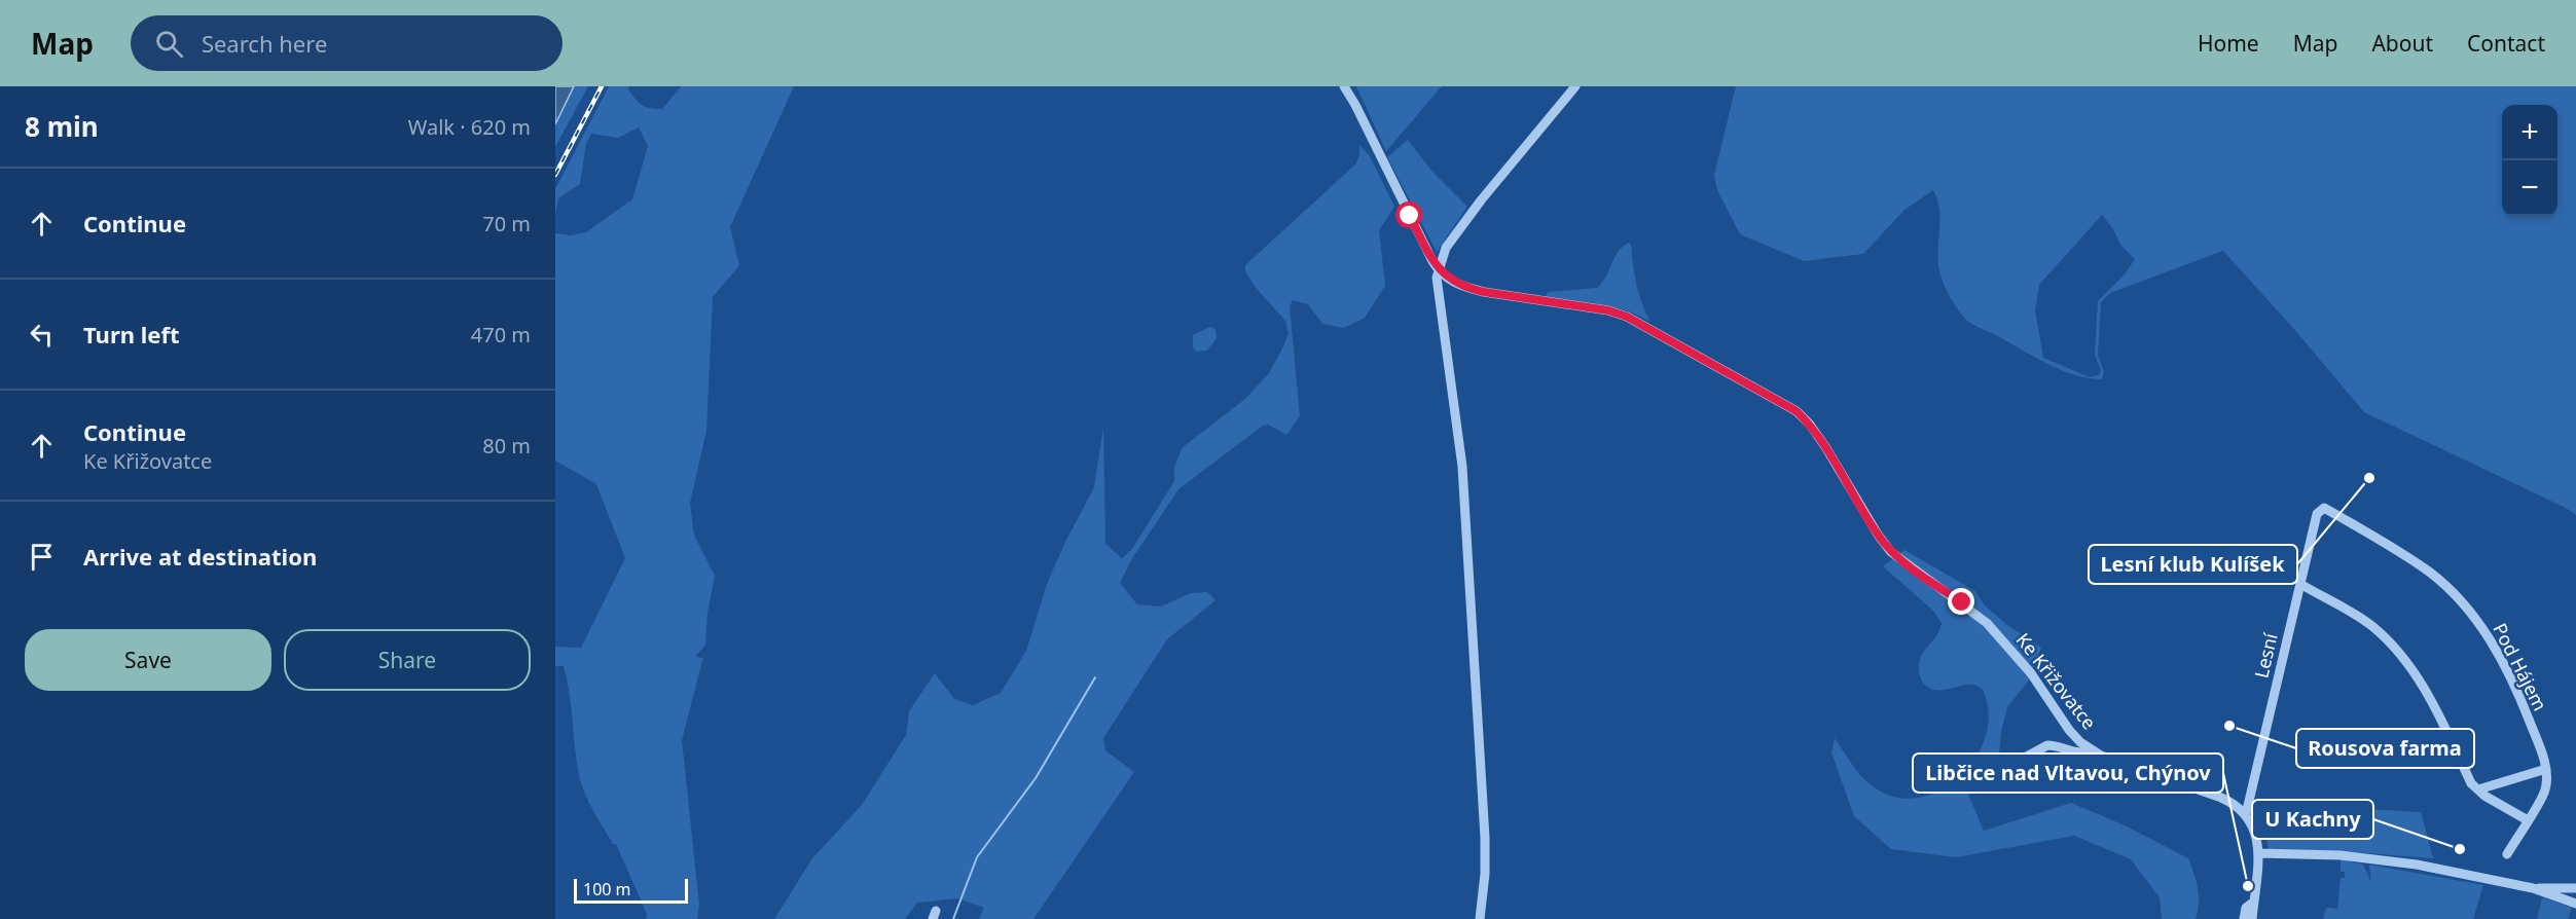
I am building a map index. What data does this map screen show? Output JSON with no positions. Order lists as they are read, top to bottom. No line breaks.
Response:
{"streets":{"street":["Lesní","Pod Hájem","Ke Křižovatce"]},"crossings":[["Lesní","Pod Hájem"],["Lesní","Ke Křižovatce"]],"places":["Lesní klub Kulíšek","Rousova farma","U Kachny","Libčice nad Vltavou, Chýnov"],"scale_bar":"100 m","page":{"header":"Map","search":"Search here","nav":["Home","Map","About","Contact"],"heading":["8 min","Walk · 620 m"],"map_buttons":["+","−"],"list":[["Continue","70 m"],["Turn left","470 m"],["Continue","Ke Křižovatce","80 m"],"Arrive at destination"],"buttons":["Save","Share"],"scale":"100 m"}}
